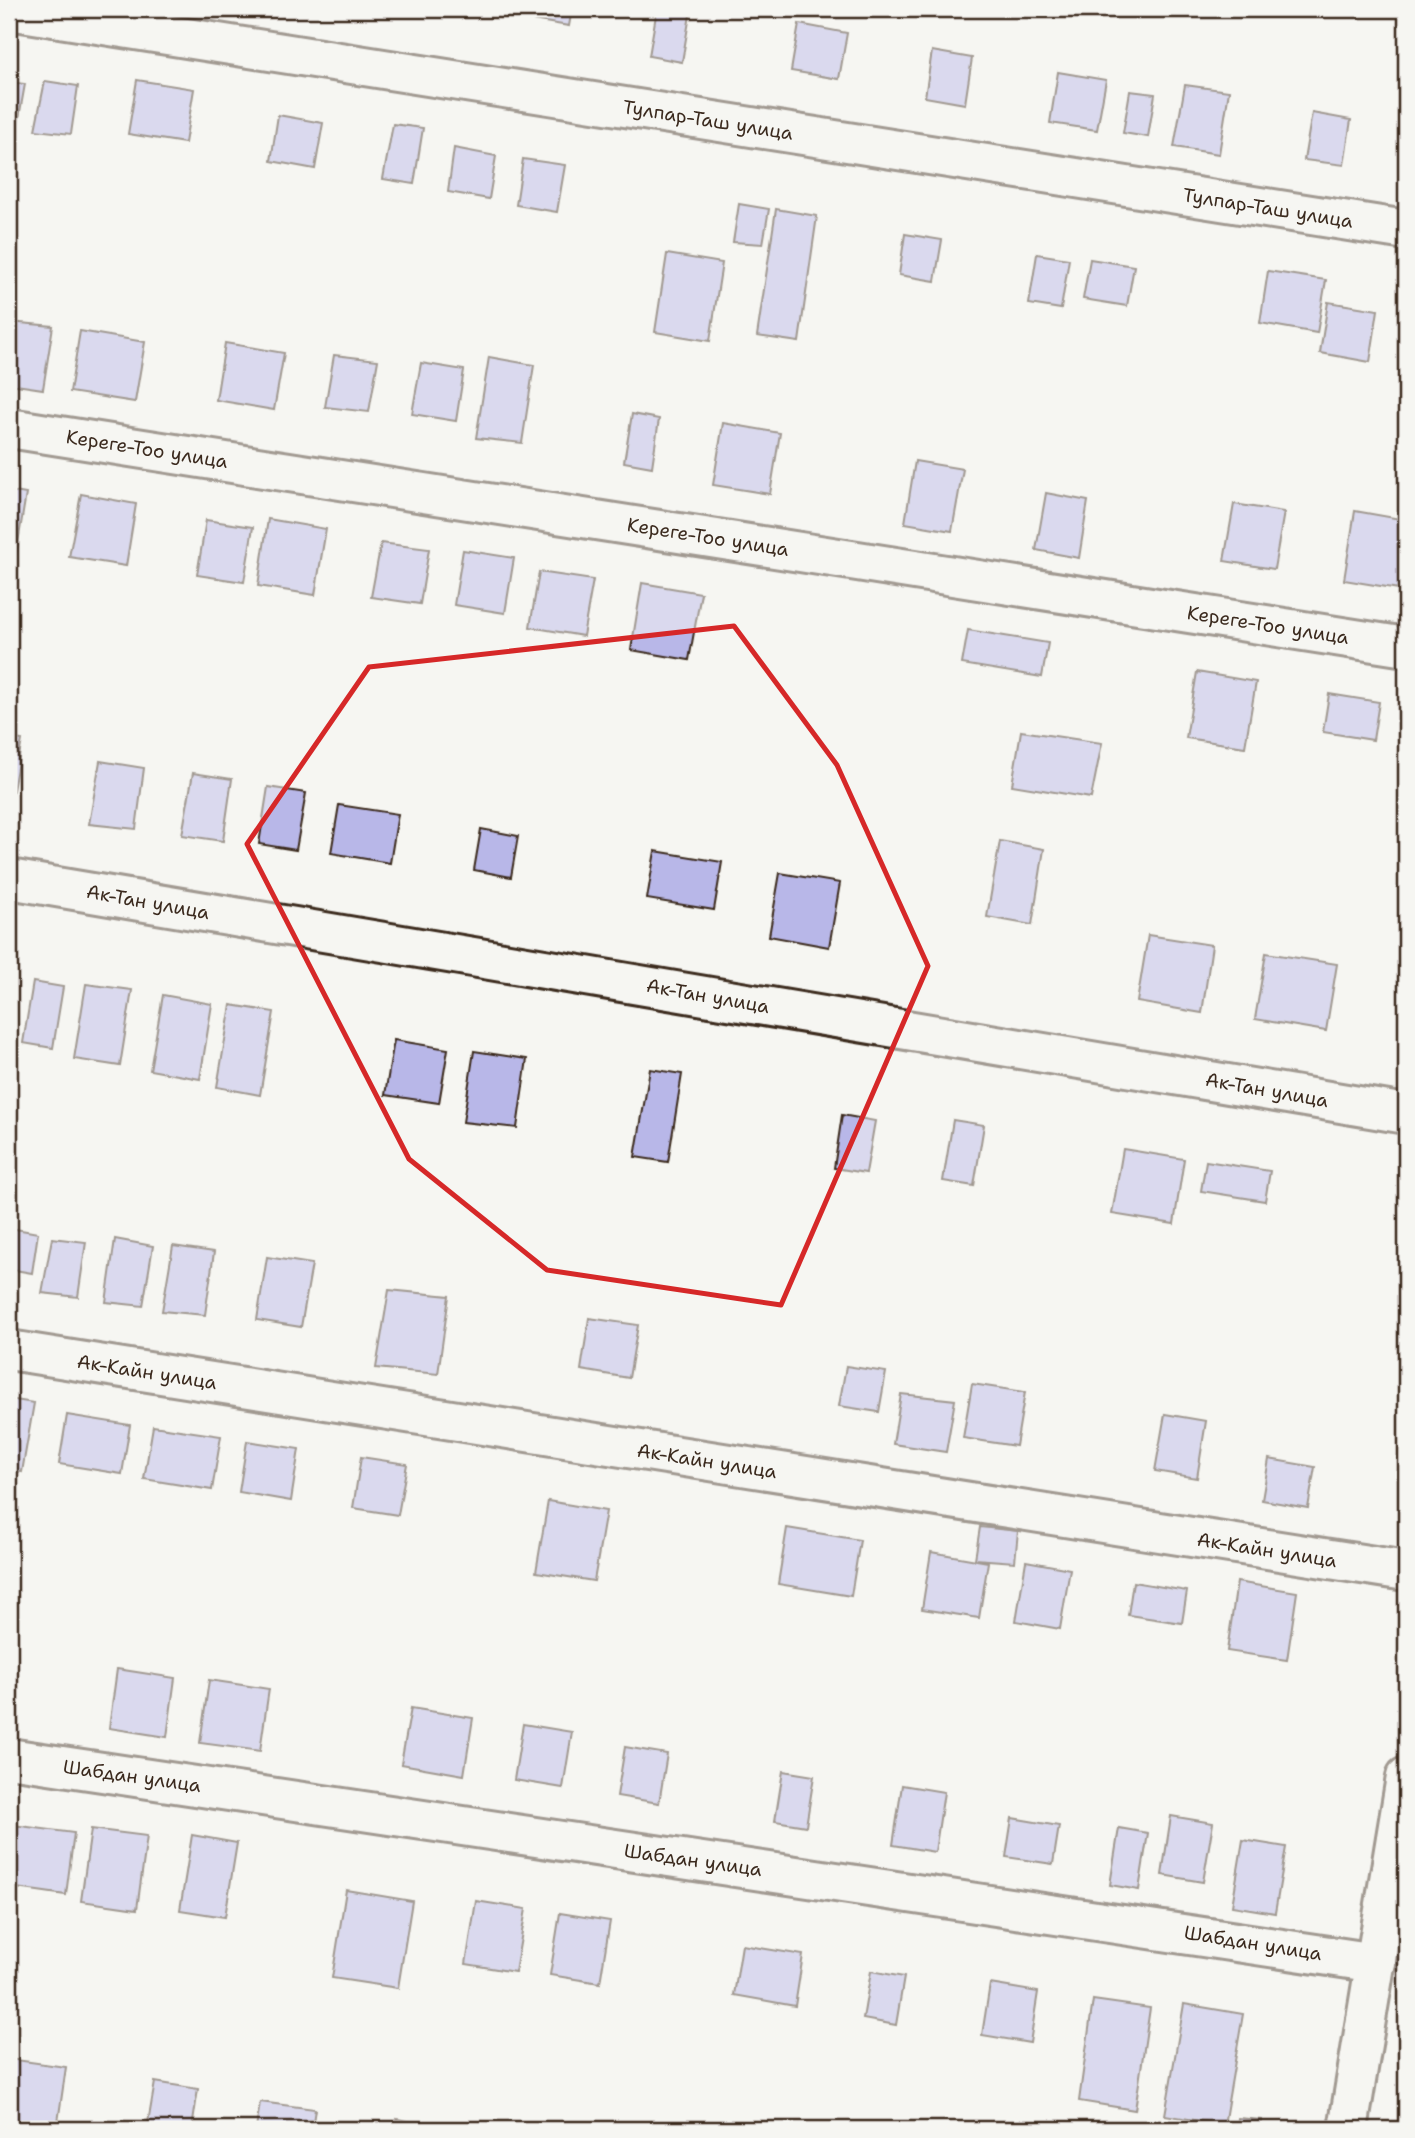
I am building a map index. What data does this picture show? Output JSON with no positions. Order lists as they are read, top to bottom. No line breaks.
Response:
{"streets":{"street":["Тулпар-Таш улица","Кереге-Тоо улица","Ак-Тан улица","Ак-Кайн улица","Шабдан улица"]}}
